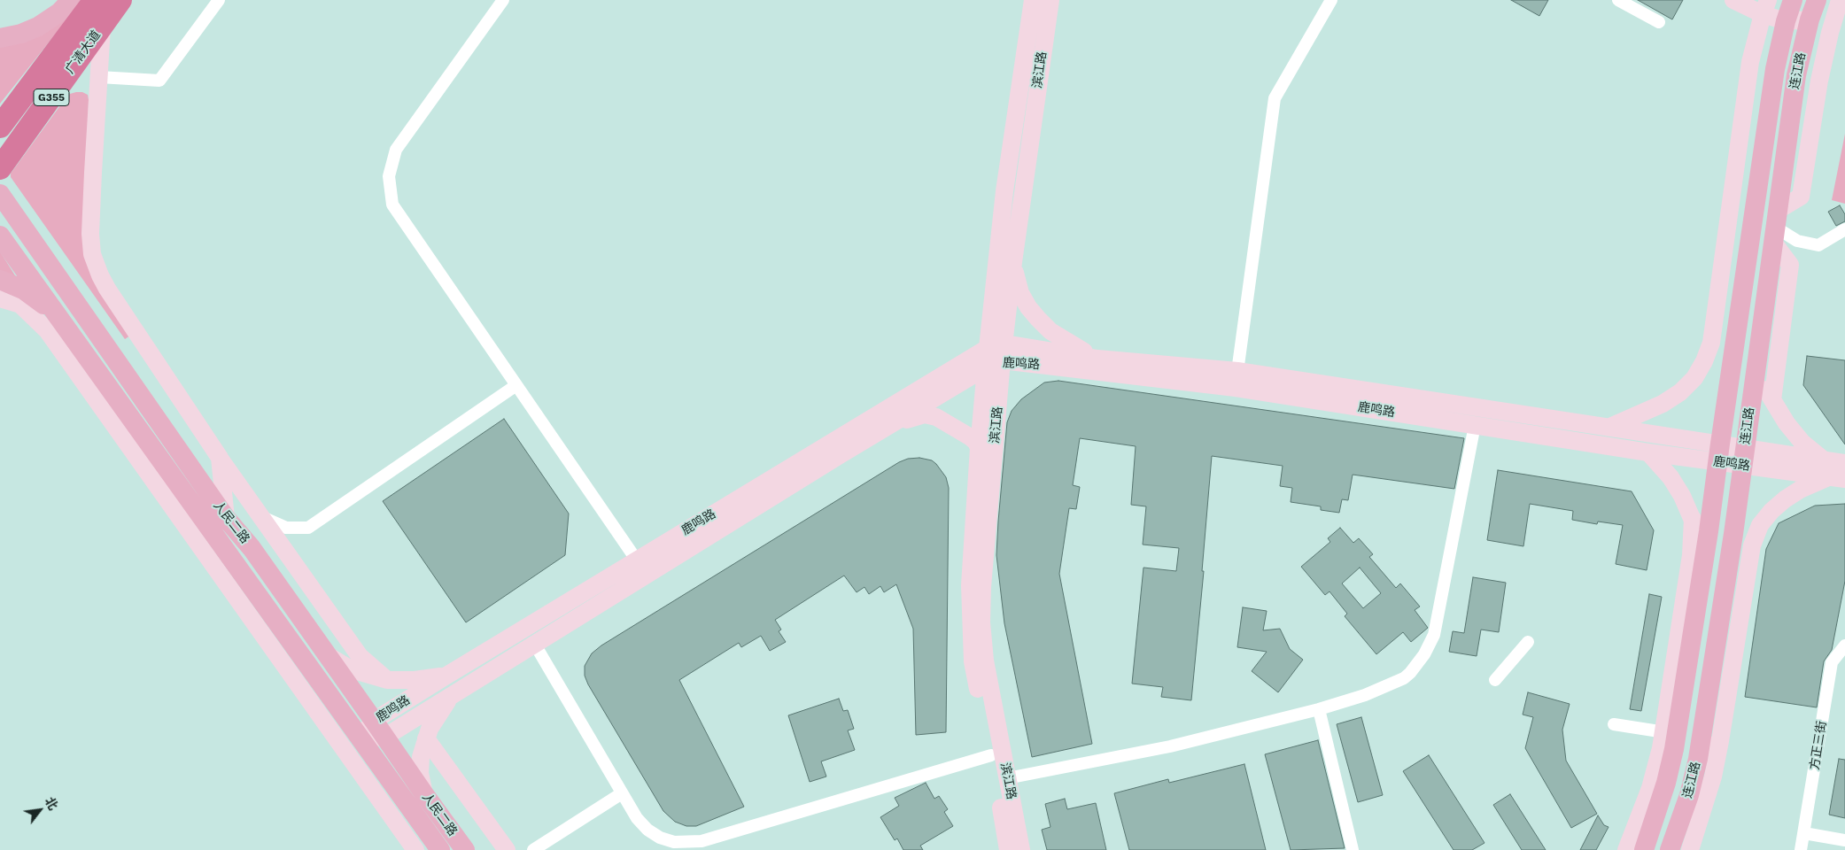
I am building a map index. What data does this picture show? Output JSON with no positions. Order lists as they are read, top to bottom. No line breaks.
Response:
{"streets":{"highway":["广清大道","G355"],"main road":["连江路","人民二路"],"street":["滨江路","鹿鸣路","方正三街"]},"crossings":[["滨江路","鹿鸣路"],["连江路","鹿鸣路"],["鹿鸣路","人民二路"]],"north":"top right"}
